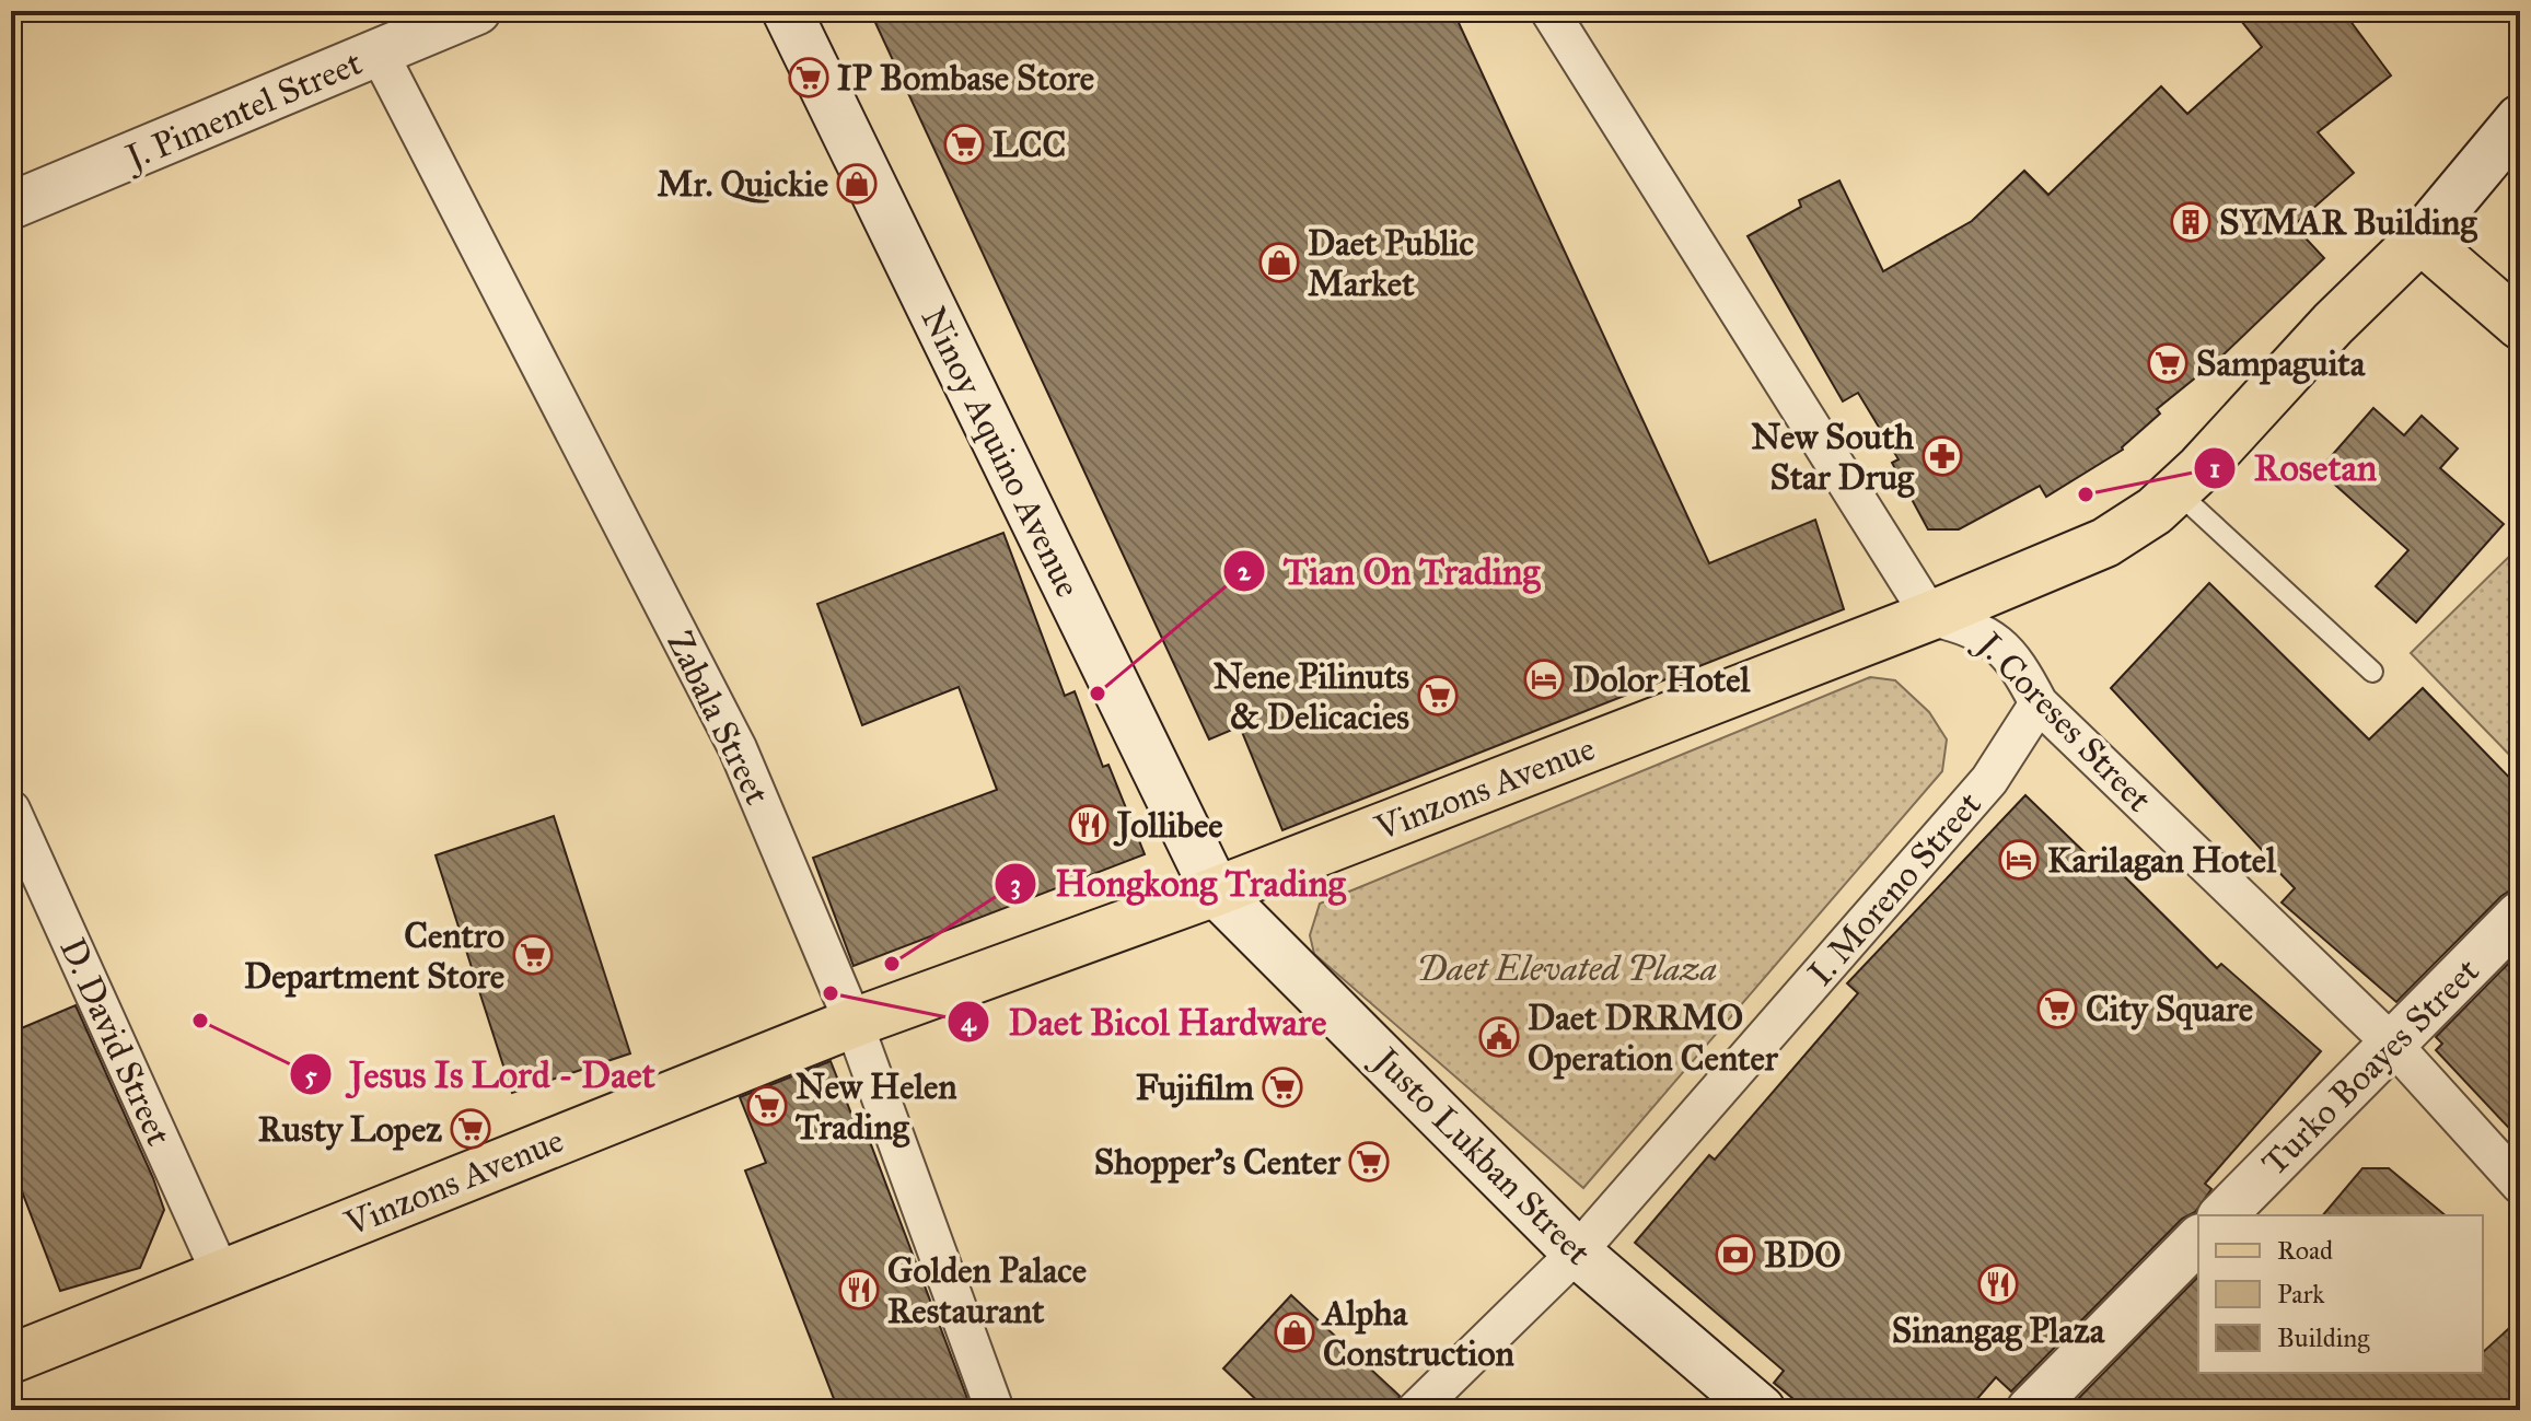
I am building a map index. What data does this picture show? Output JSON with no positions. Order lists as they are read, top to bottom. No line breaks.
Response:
{"streets":{"main road":["Ninoy Aquino Avenue","Vinzons Avenue","Justo Lukban Street"],"street":["J. Pimentel Street","Zabala Street","J. Coreses Street","I. Moreno Street","D. David Street","Turko Boayes Street"]},"crossings":[["J. Pimentel Street","Zabala Street"],["Ninoy Aquino Avenue","Vinzons Avenue"],["Ninoy Aquino Avenue","Justo Lukban Street"],["Zabala Street","Vinzons Avenue"],["J. Coreses Street","Vinzons Avenue"],["J. Coreses Street","I. Moreno Street"],["J. Coreses Street","Turko Boayes Street"],["Vinzons Avenue","D. David Street"],["Vinzons Avenue","Justo Lukban Street"],["I. Moreno Street","Justo Lukban Street"]],"parks":["Daet Elevated Plaza"],"places":{"supermarket":["IP Bombase Store","LCC","Sampaguita","Nene Pilinuts & Delicacies","Centro Department Store","City Square","Fujifilm","New Helen Trading","Rusty Lopez","Shopper's Center"],"shop":["Mr. Quickie","Daet Public Market","Alpha Construction"],"building":["SYMAR Building"],"pharmacy":["New South Star Drug"],"other":["Rosetan","Tian On Trading","Hongkong Trading","Daet Bicol Hardware","Jesus Is Lord - Daet"],"hotel":["Dolor Hotel","Karilagan Hotel"],"restaurant":["Jollibee","Sinangag Plaza","Golden Palace Restaurant"],"public building":["Daet DRRMO Operation Center"],"bank":["BDO"]},"legend":["Road","Park","Building"]}
